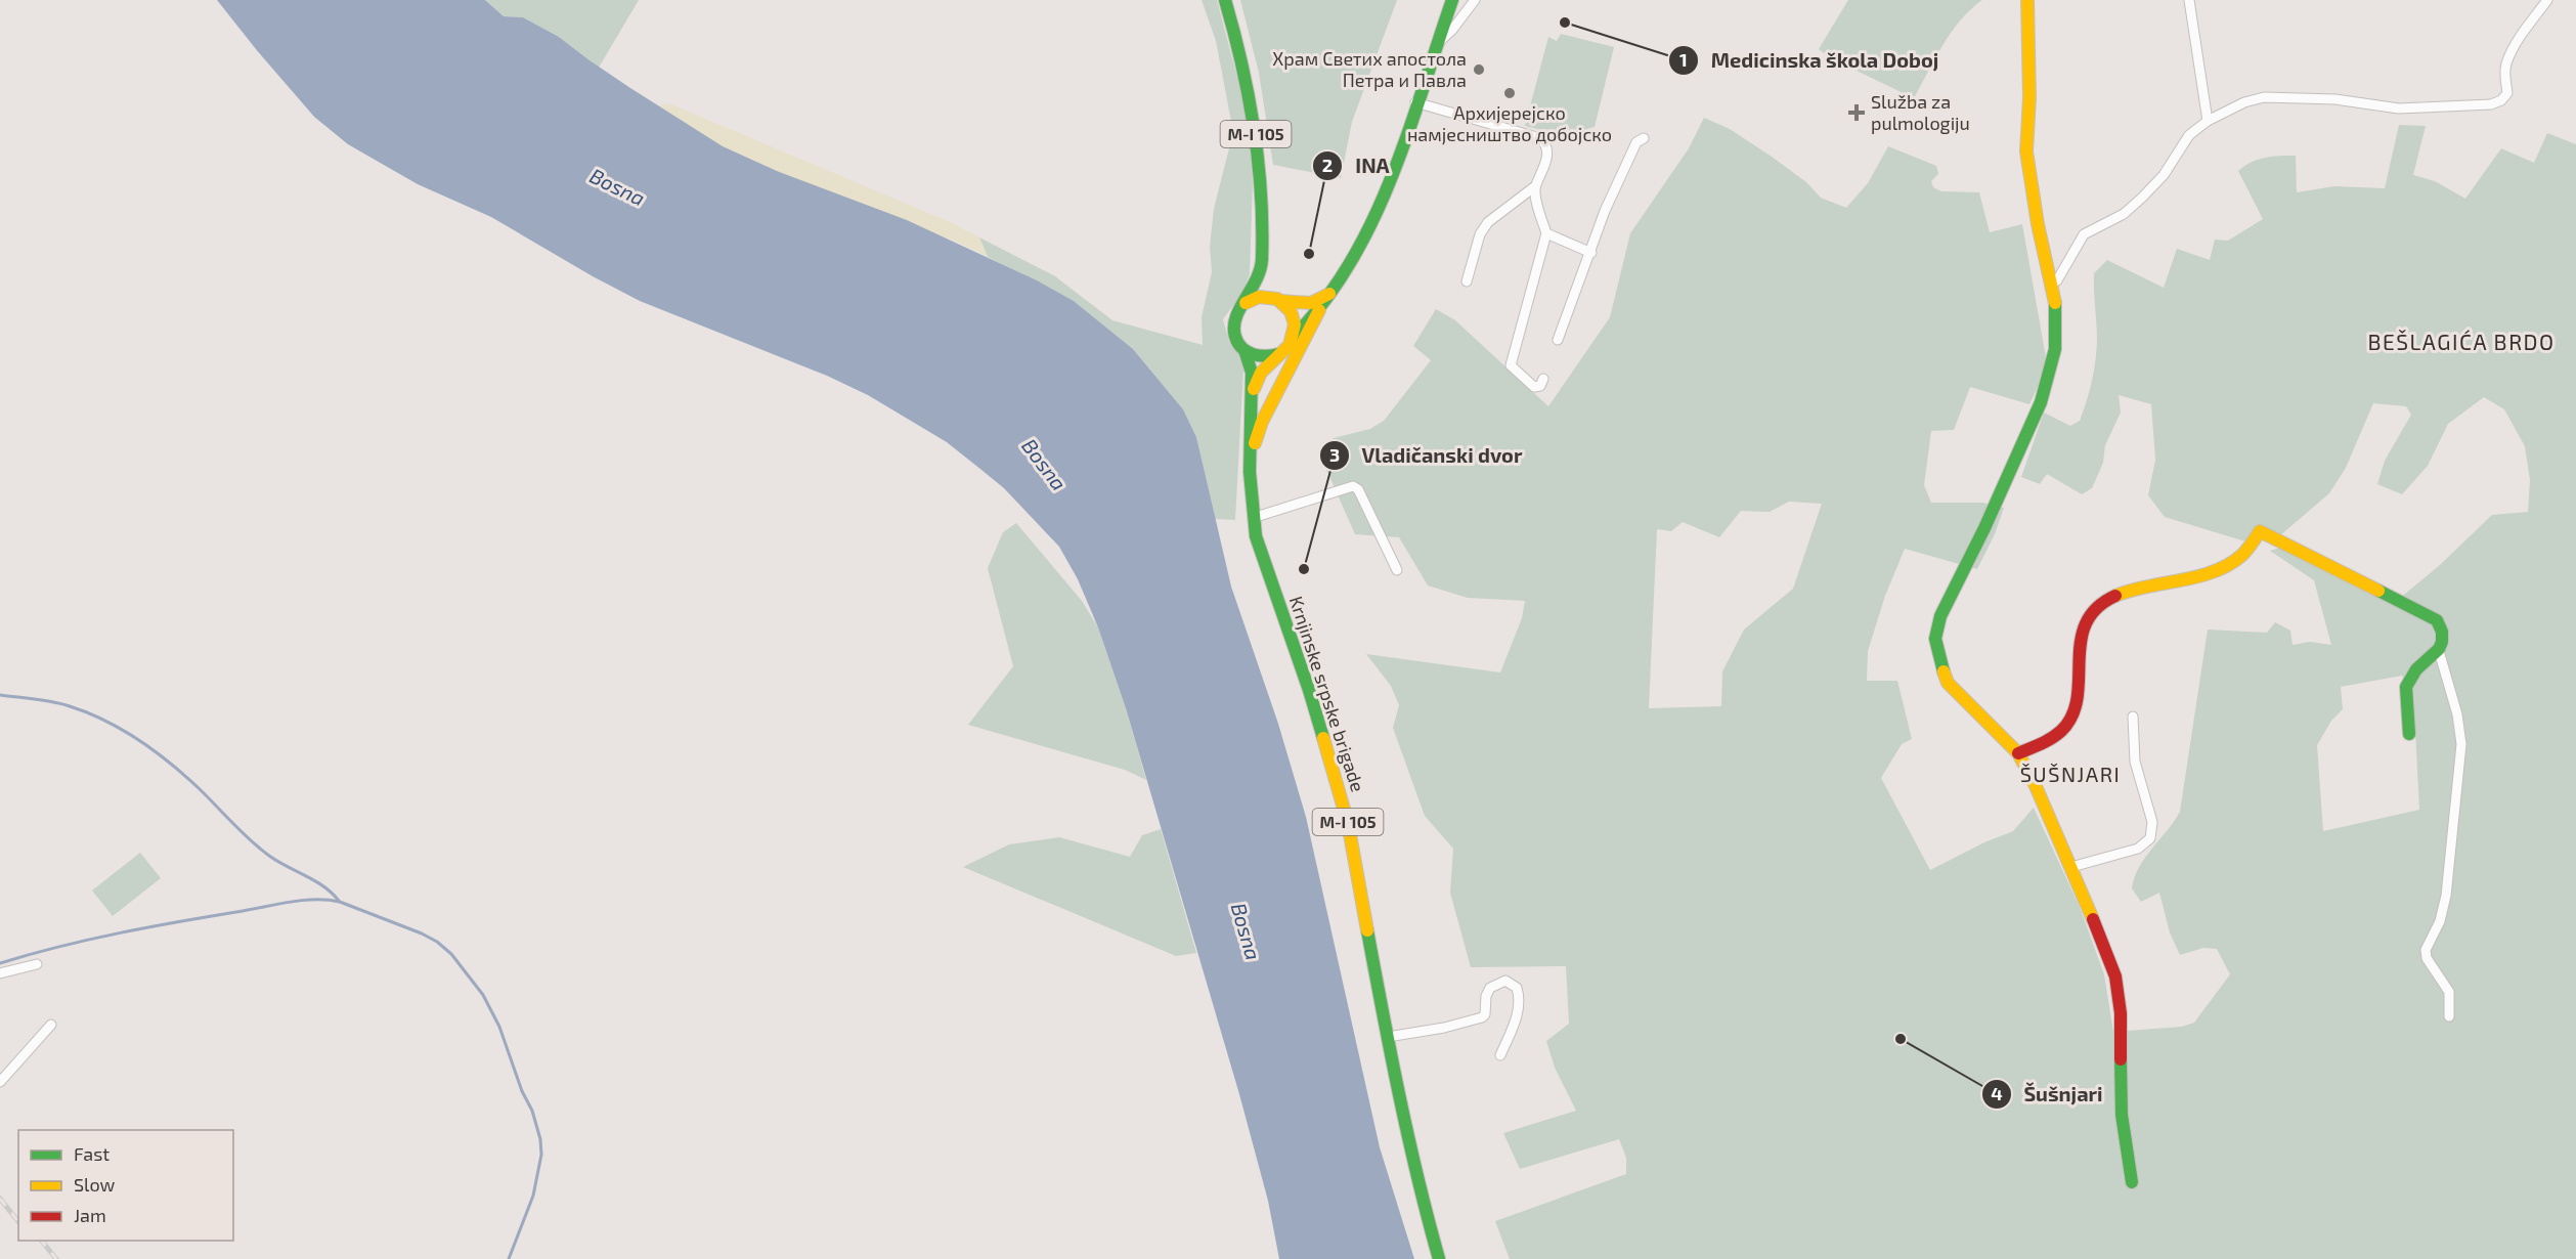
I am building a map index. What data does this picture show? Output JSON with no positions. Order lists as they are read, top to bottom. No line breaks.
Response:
{"streets":{"street":["M-I 105","Krnjinske srpske brigade"]},"crossings":[["M-I 105","Krnjinske srpske brigade"]],"districts":["BEŠLAGIĆA BRDO","ŠUŠNJARI"],"water":["Bosna"],"places":{"other":["Medicinska škola Doboj","Храм Светих апостола Петра и Павла","Архијерејско намјесништво добојско","INA","Vladičanski dvor","Šušnjari"],"health":["Služba za pulmologiju"]},"legend":["Fast","Slow","Jam"]}
